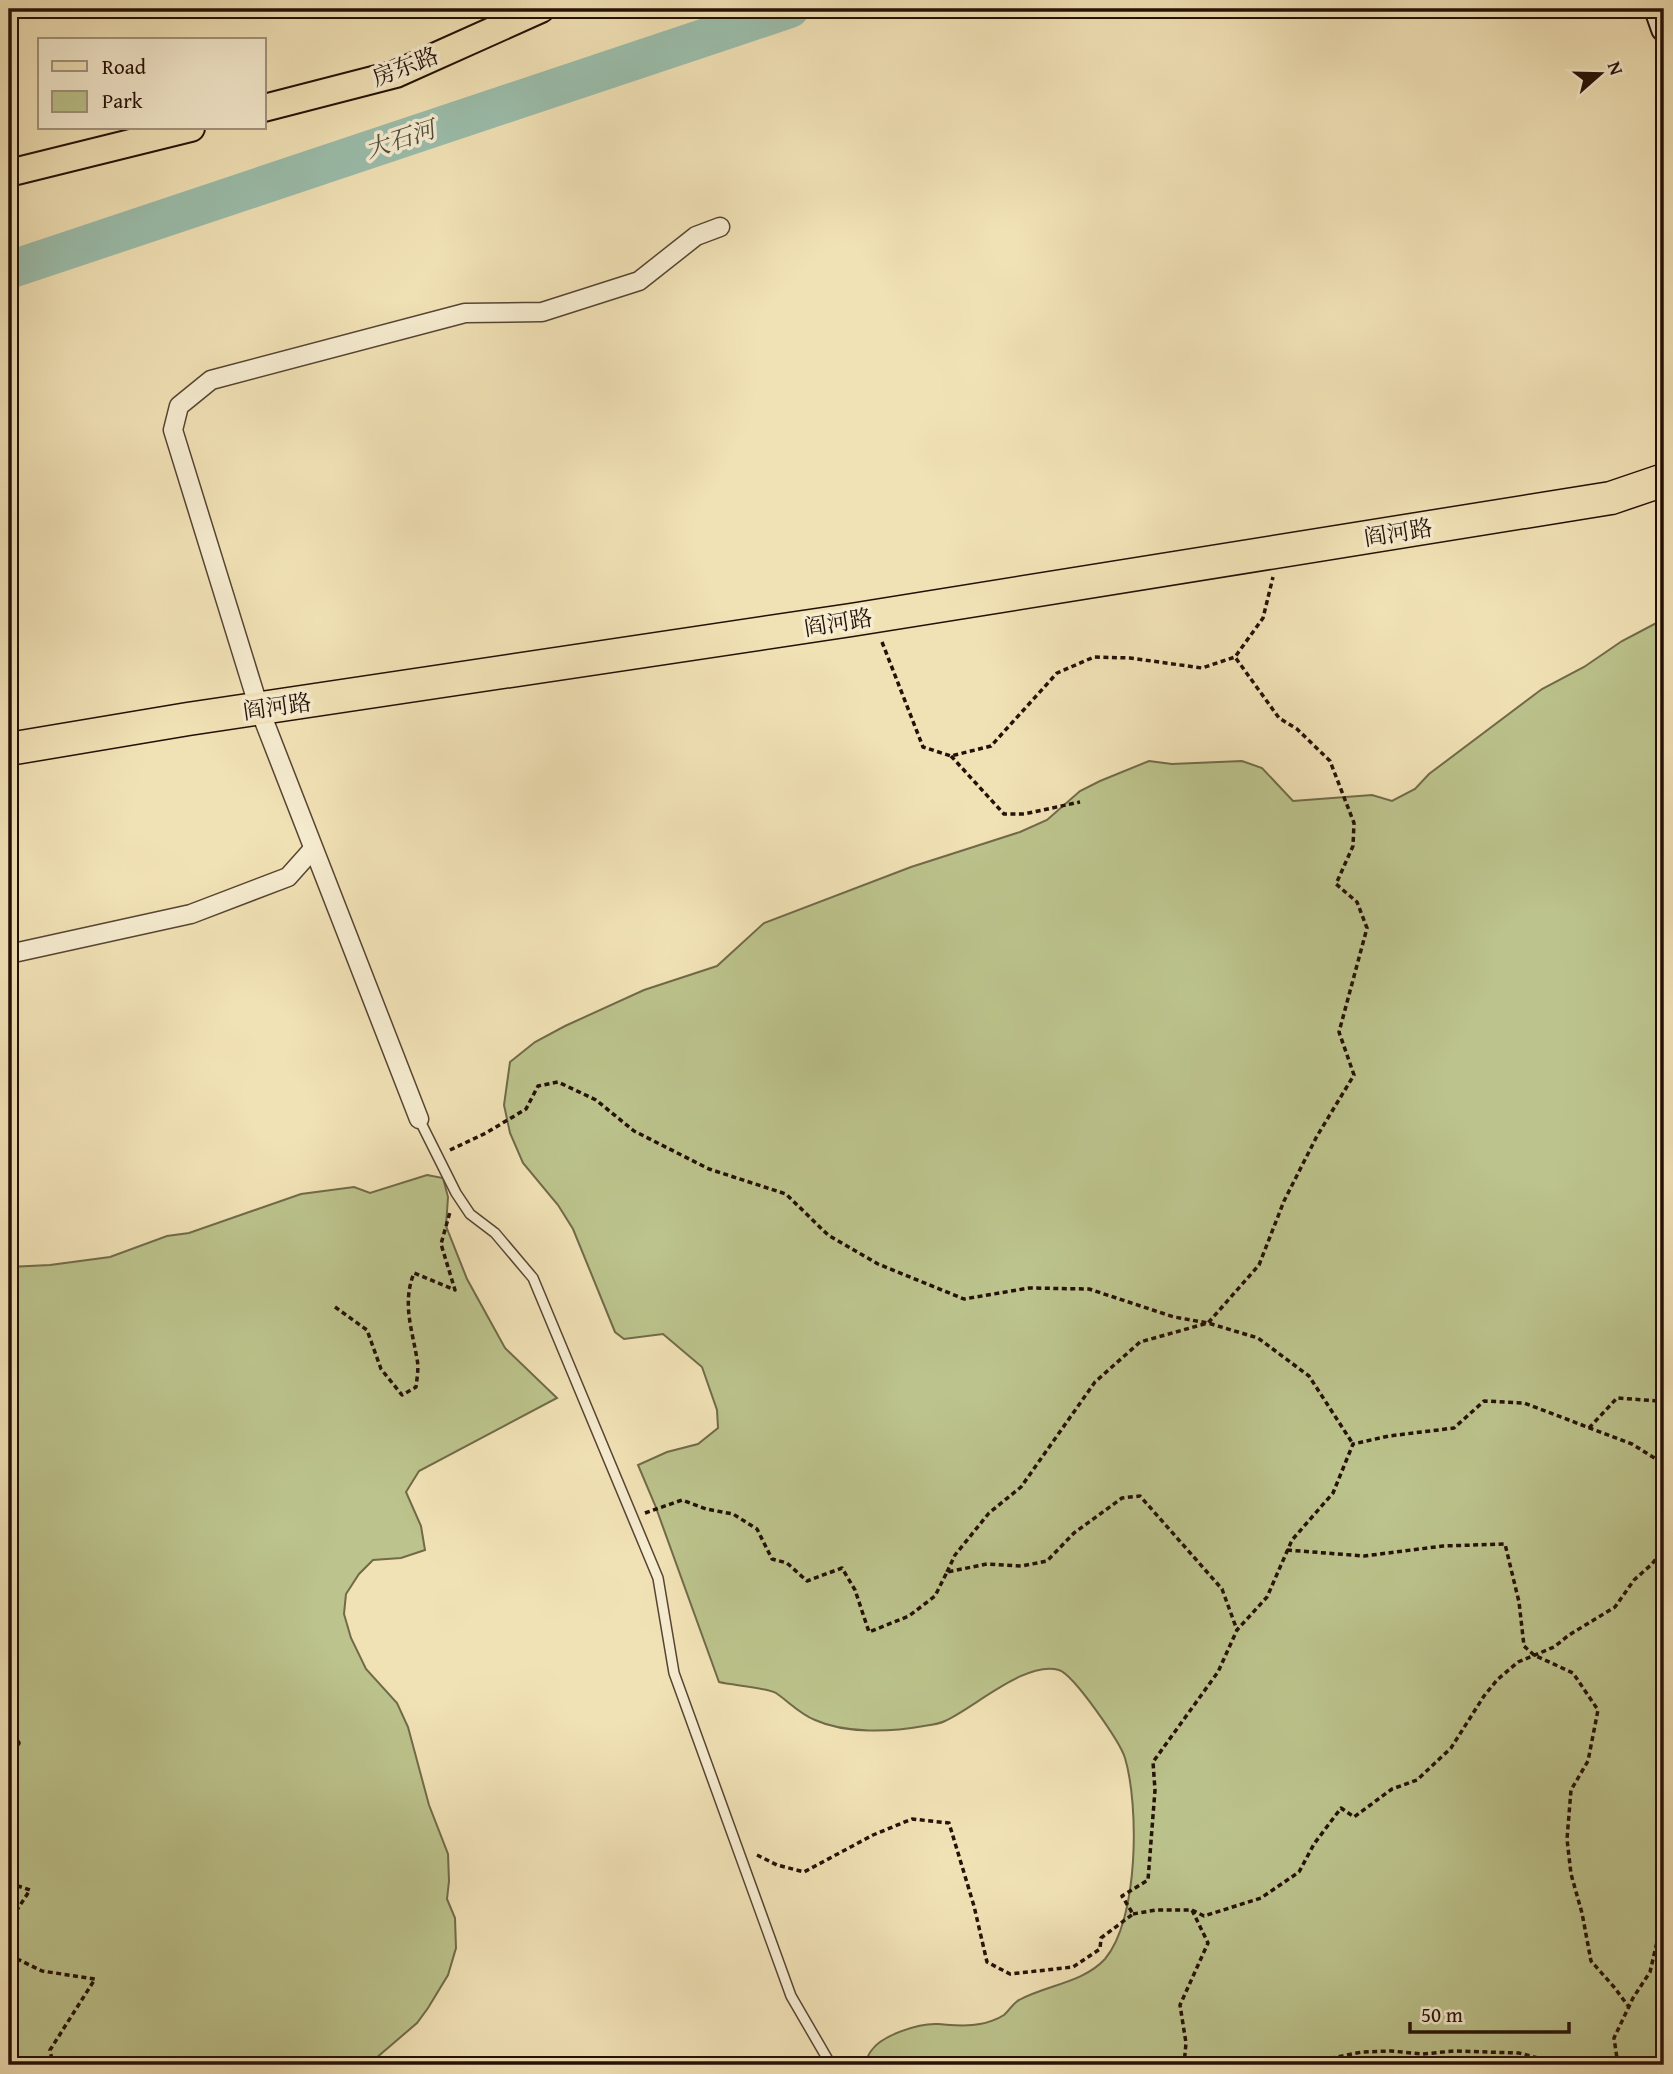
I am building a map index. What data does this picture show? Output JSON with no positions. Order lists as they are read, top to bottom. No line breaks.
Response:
{"streets":{"highway":["阎河路"],"main road":["房东路"]},"water":["大石河"],"legend":["Road","Park"],"scale_bar":"50 m","north":"right"}
